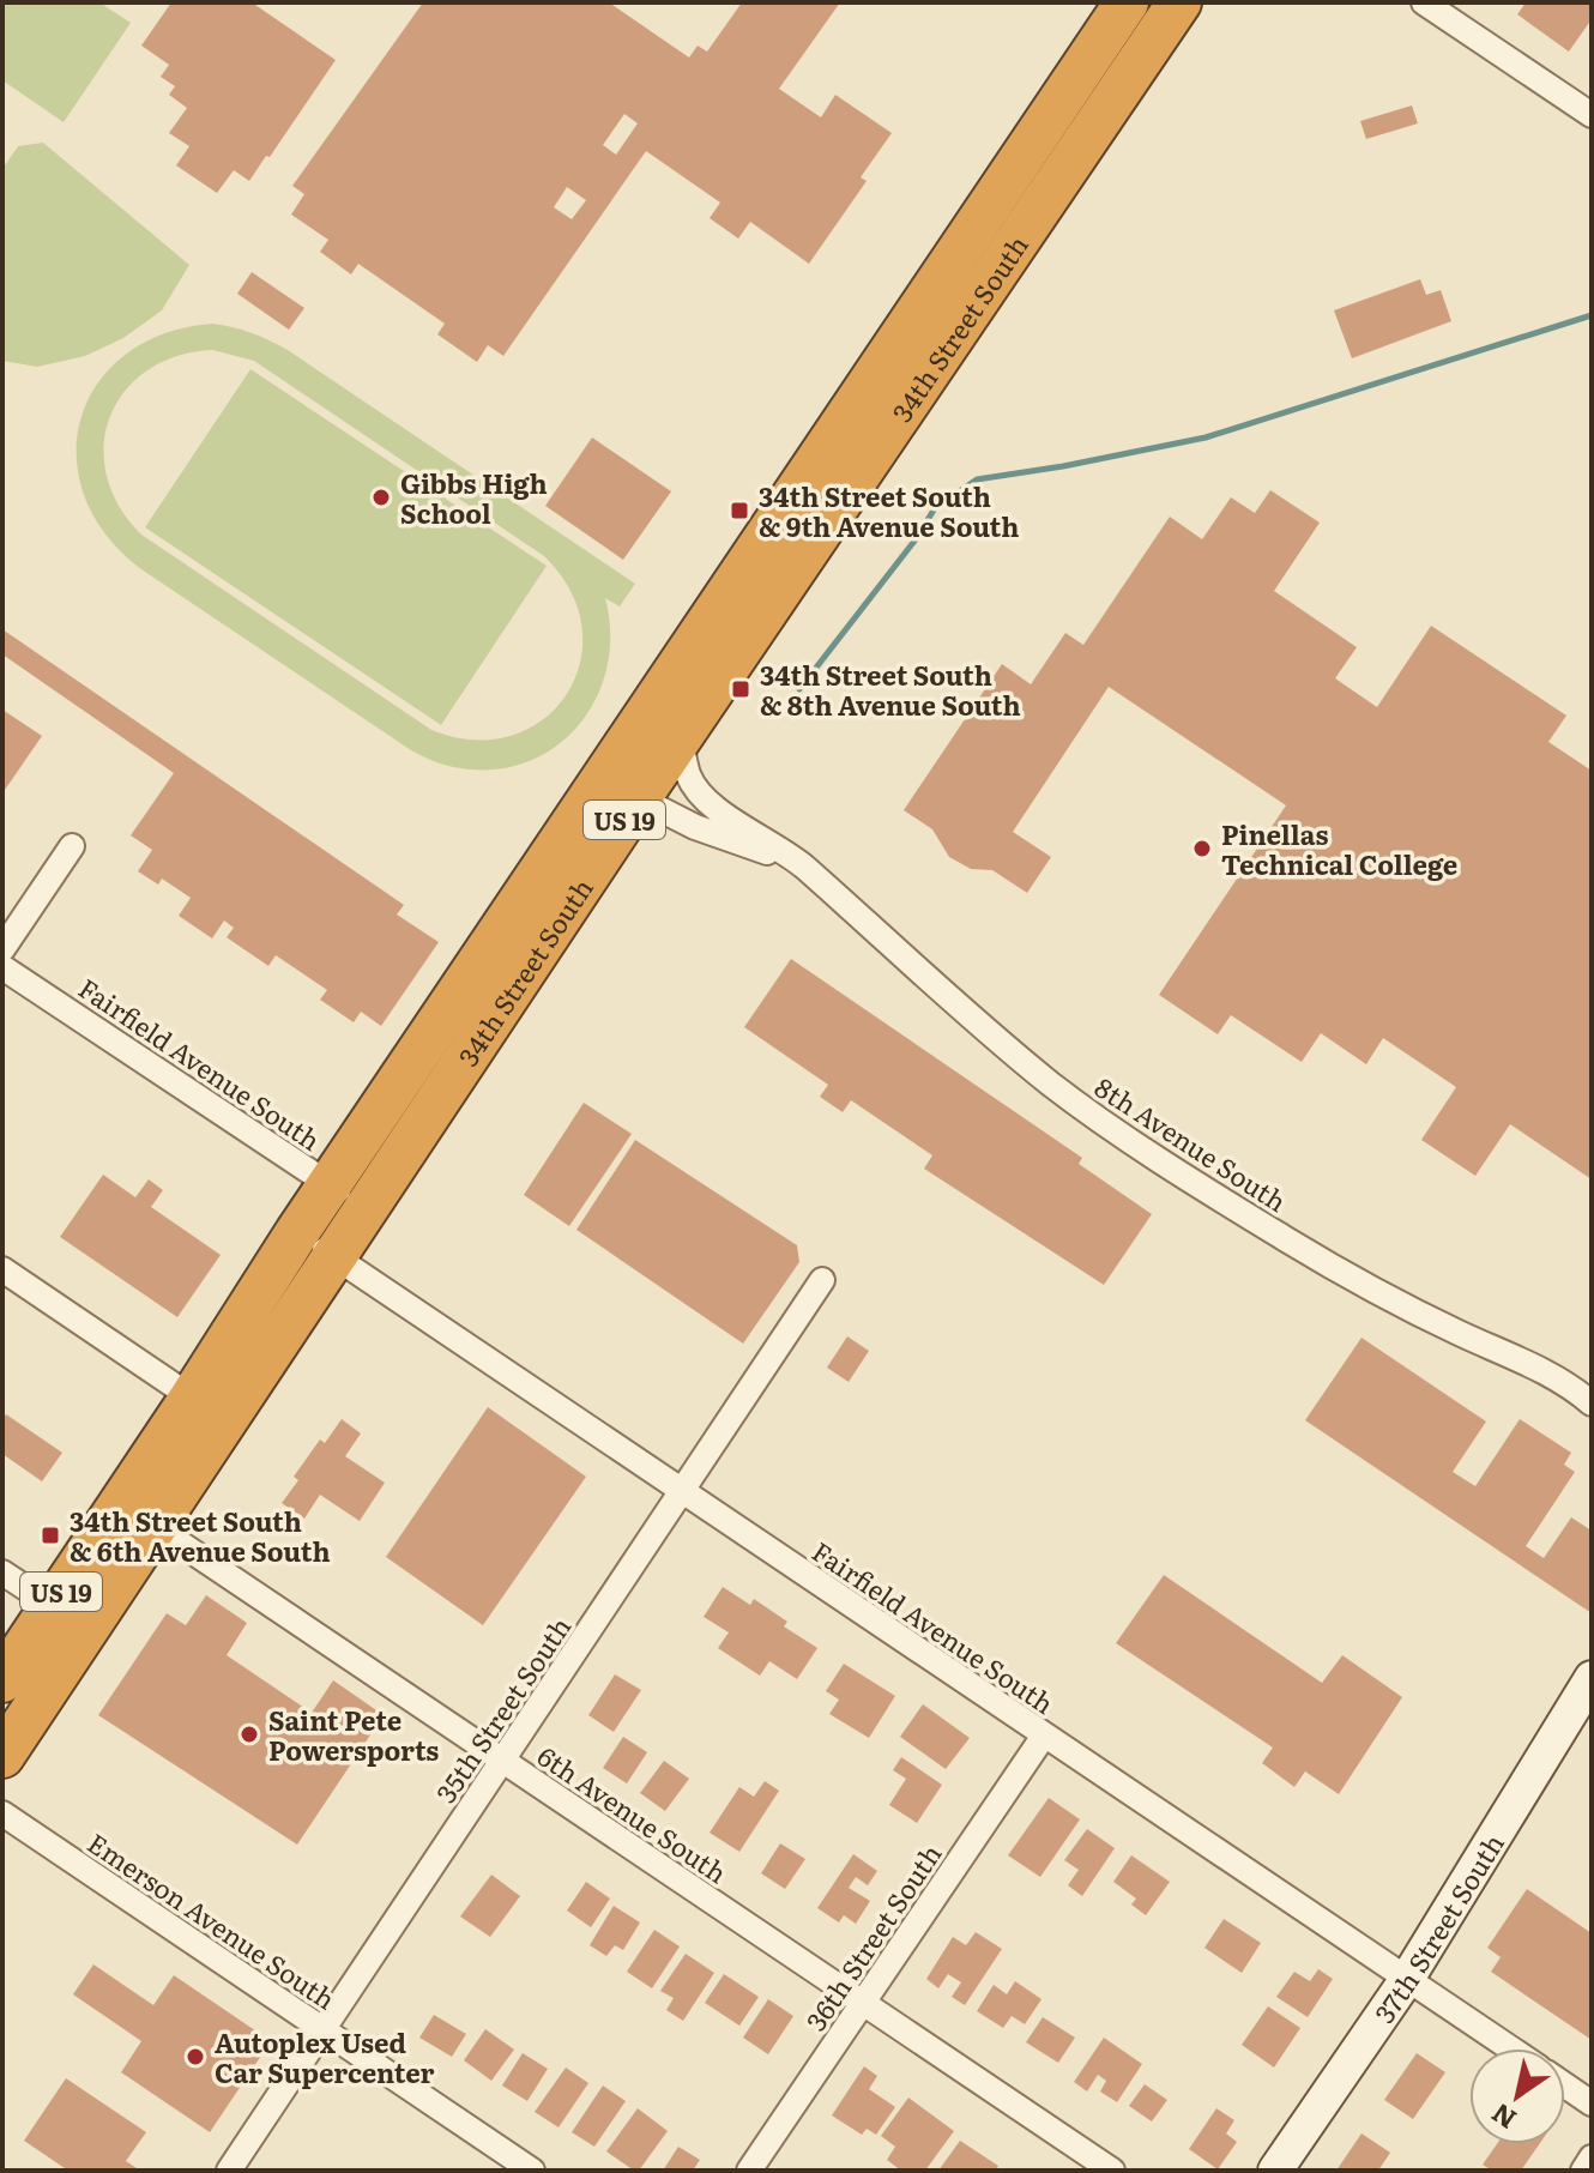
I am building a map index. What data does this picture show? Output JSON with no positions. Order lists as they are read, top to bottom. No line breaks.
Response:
{"streets":{"highway":["34th Street South","US 19"],"street":["Fairfield Avenue South","8th Avenue South","35th Street South","6th Avenue South","Emerson Avenue South","37th Street South","36th Street South"]},"crossings":[["34th Street South","Fairfield Avenue South"],["34th Street South","8th Avenue South"],["34th Street South","6th Avenue South"],["Fairfield Avenue South","35th Street South"],["Fairfield Avenue South","37th Street South"],["Fairfield Avenue South","36th Street South"],["35th Street South","6th Avenue South"],["35th Street South","Emerson Avenue South"],["6th Avenue South","36th Street South"]],"places":{"other":["Gibbs High School","Pinellas Technical College","Saint Pete Powersports","Autoplex Used Car Supercenter"],"transit":["34th Street South & 9th Avenue South","34th Street South & 8th Avenue South","34th Street South & 6th Avenue South"]},"north":"bottom left"}
